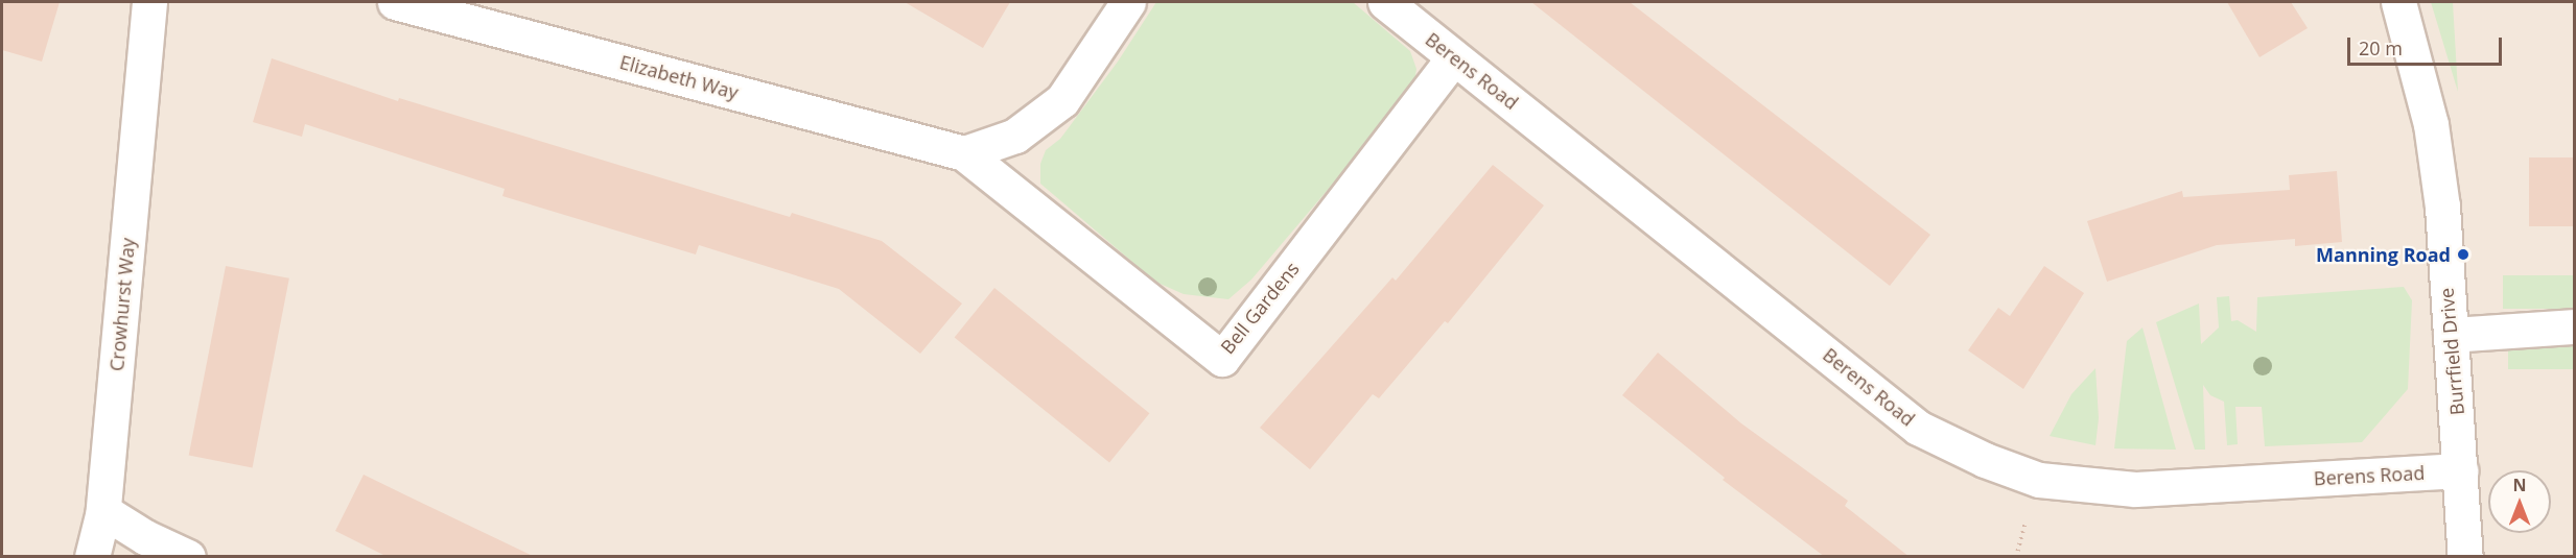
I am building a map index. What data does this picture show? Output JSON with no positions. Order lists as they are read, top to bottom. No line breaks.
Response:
{"streets":{"street":["Berens Road","Elizabeth Way","Crowhurst Way","Bell Gardens","Burrfield Drive"]},"crossings":[["Berens Road","Bell Gardens"],["Berens Road","Burrfield Drive"],["Elizabeth Way","Bell Gardens"]],"places":["Manning Road"],"scale_bar":"20 m","north":"top"}
